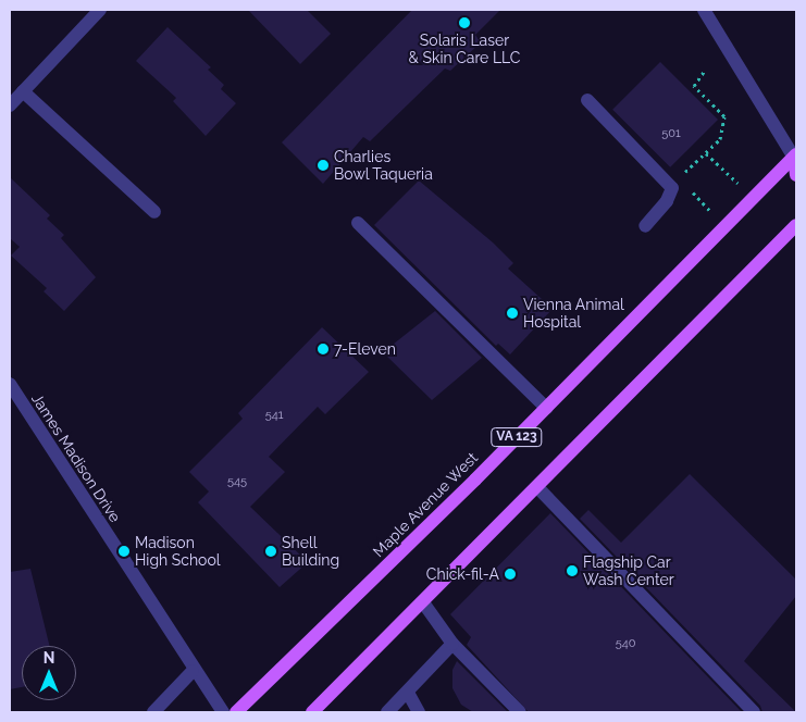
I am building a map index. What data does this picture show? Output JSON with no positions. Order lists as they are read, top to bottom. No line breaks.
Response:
{"streets":{"main road":["VA 123","Maple Avenue West"],"street":["James Madison Drive"]},"places":["Solaris Laser & Skin Care LLC","Charlies Bowl Taqueria","Vienna Animal Hospital","7-Eleven","Madison High School","Shell Building","Flagship Car Wash Center","Chick-fil-A"],"house_numbers":["501","541","545","540"],"north":"top"}
